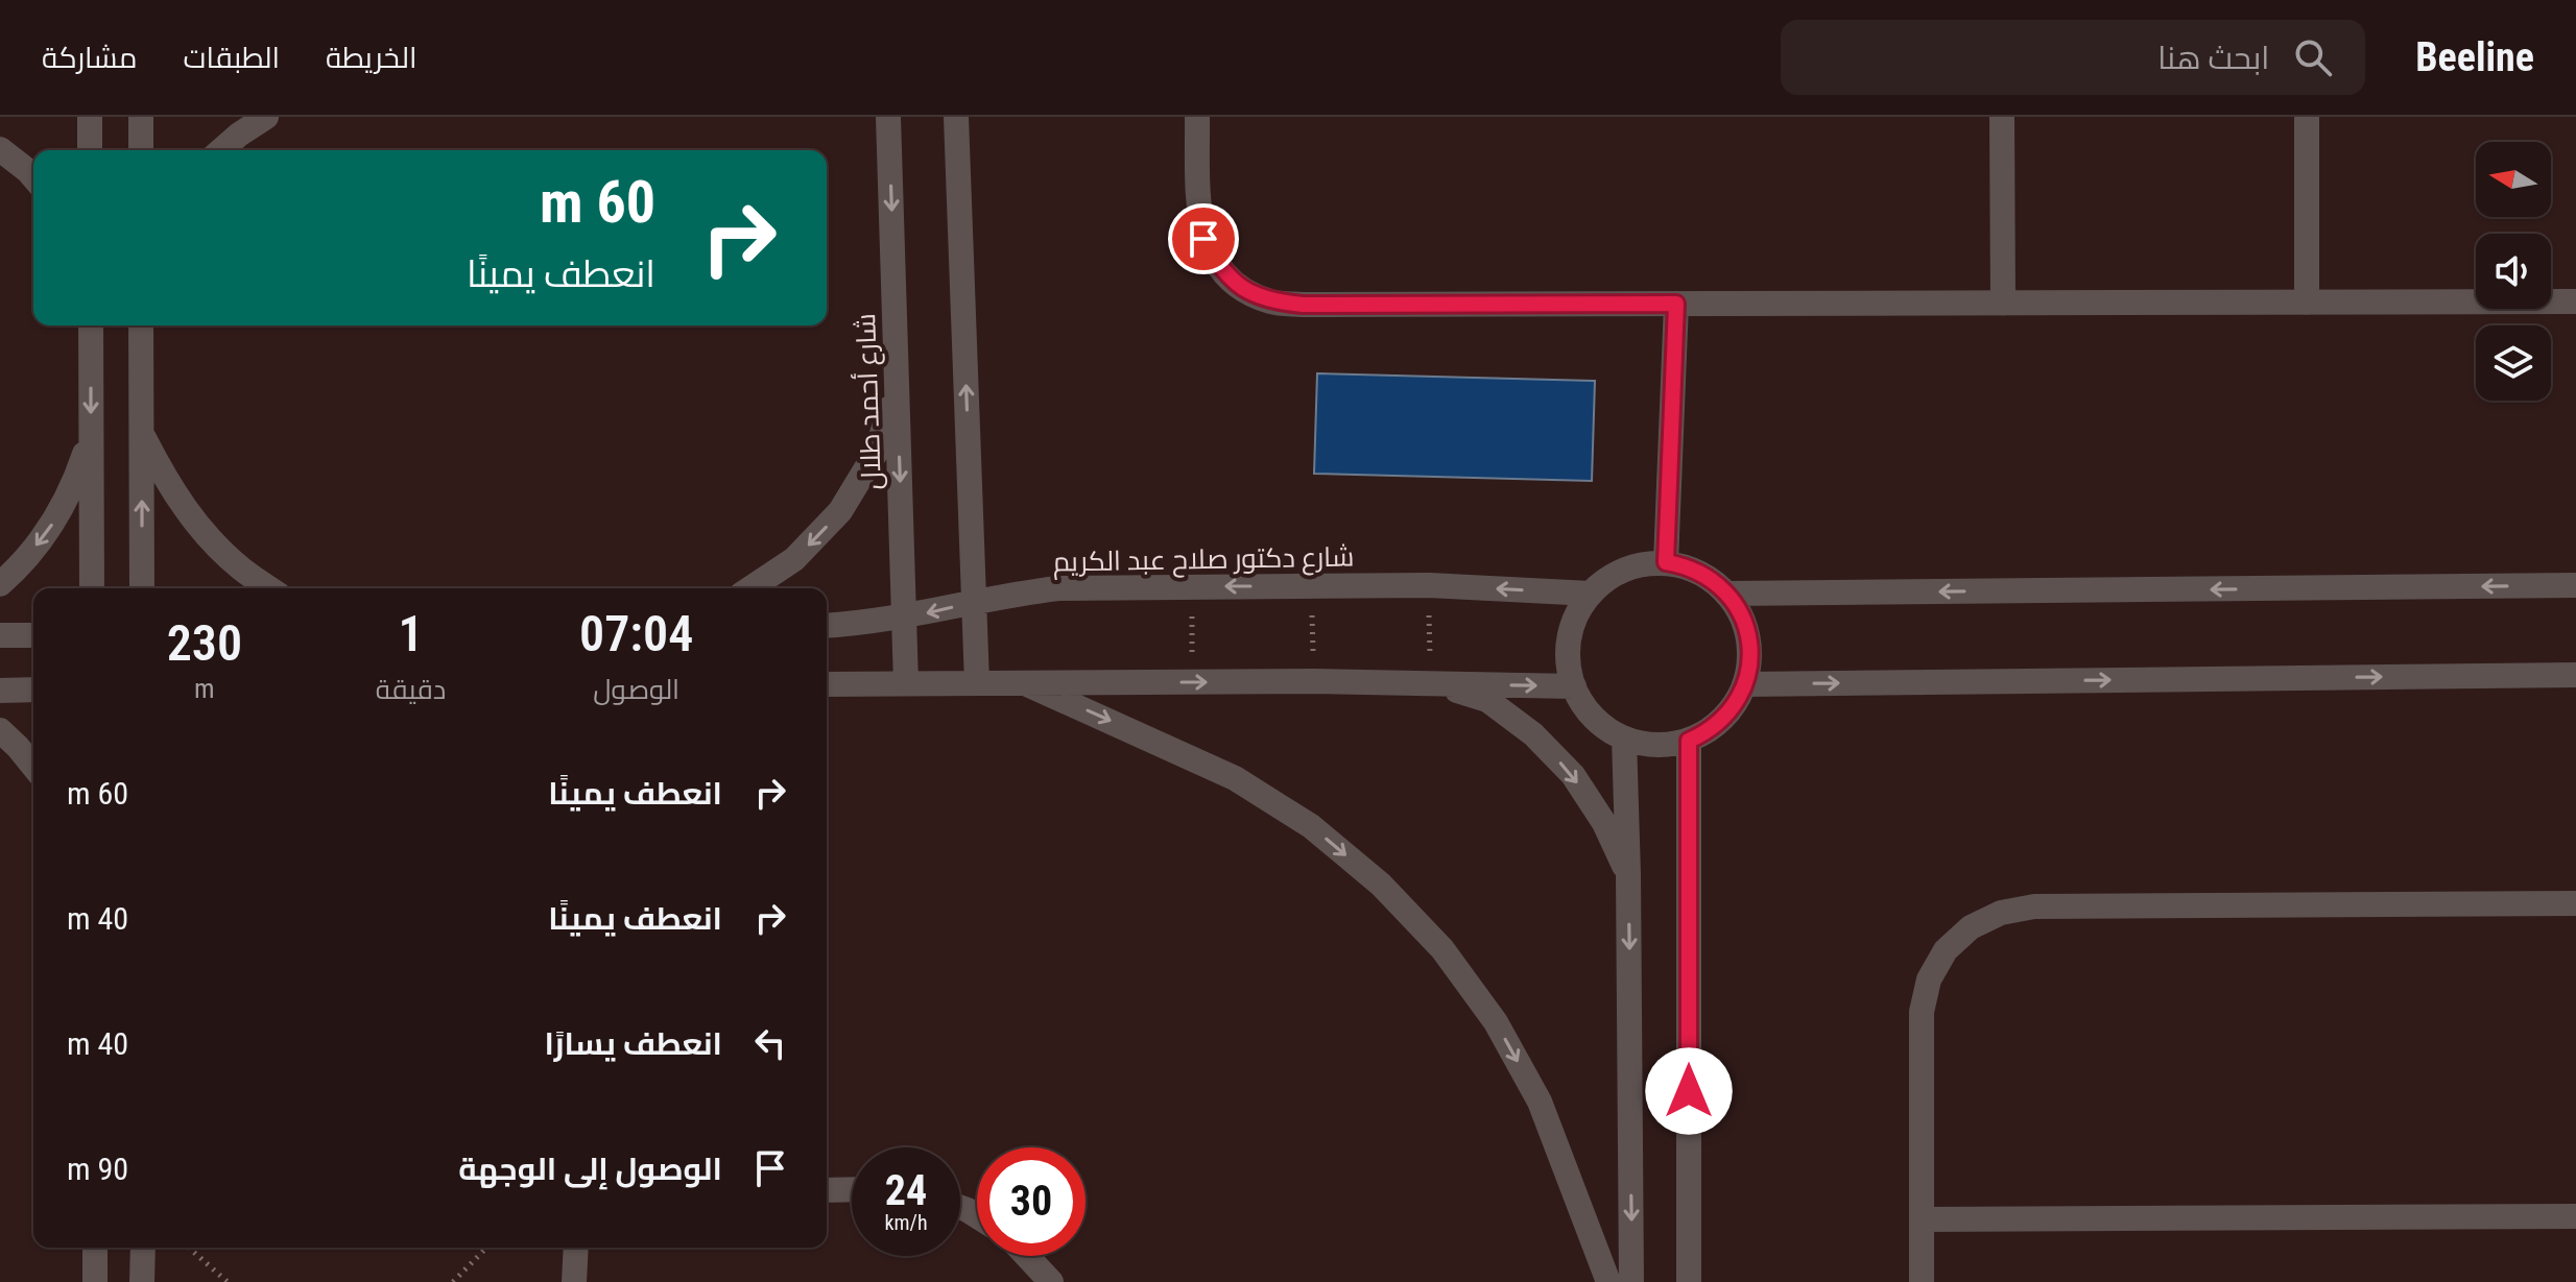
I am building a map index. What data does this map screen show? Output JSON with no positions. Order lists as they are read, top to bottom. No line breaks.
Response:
{"streets":{"street":["شارع أحمد طلال","شارع دكتور صلاح عبد الكريم"]},"crossings":[["شارع أحمد طلال","شارع دكتور صلاح عبد الكريم"]],"north":"left","page":{"header":"Beeline","search":"ابحث هنا","nav":["الخريطة","الطبقات","مشاركة"],"turn":["60 m","انعطف يمينًا"],"eta":["07:04","الوصول","1","دقيقة","230","m"],"list":[{"name":"انعطف يمينًا","value":"60 m"},{"name":"انعطف يمينًا","value":"40 m"},{"name":"انعطف يسارًا","value":"40 m"},{"name":"الوصول إلى الوجهة","value":"90 m"}],"speed":"24 km/h","limit":"30"}}
